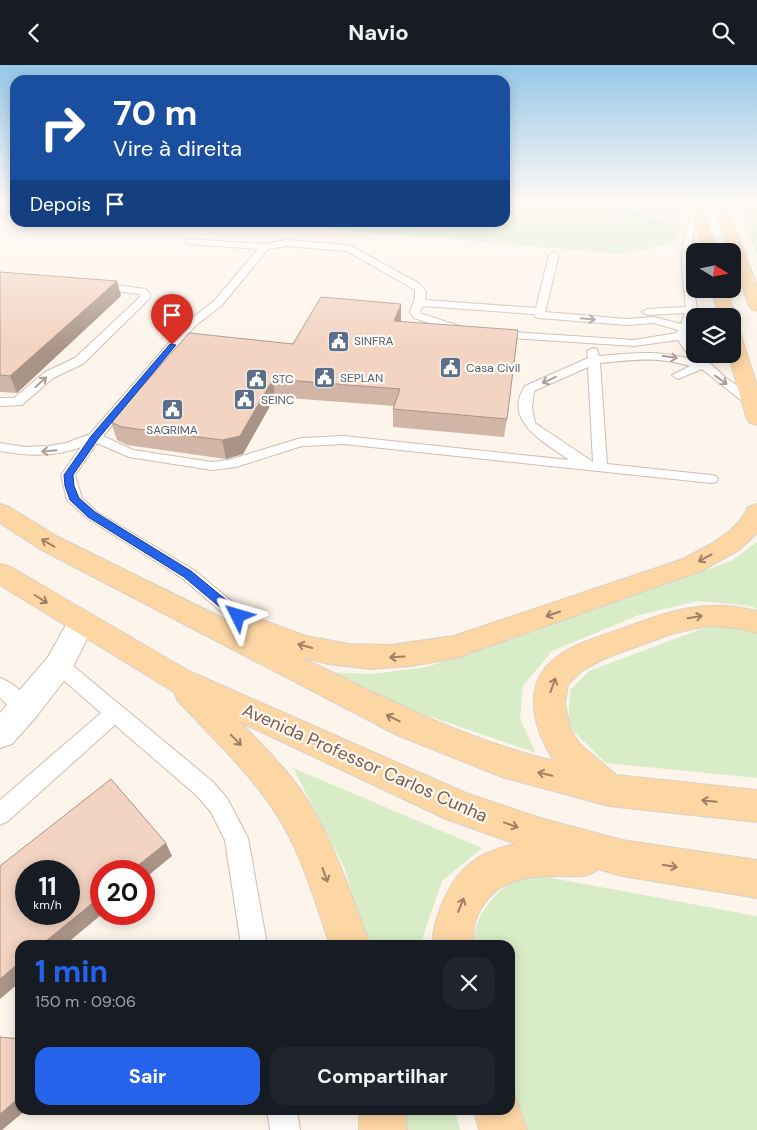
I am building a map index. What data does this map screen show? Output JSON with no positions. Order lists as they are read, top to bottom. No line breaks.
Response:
{"streets":{"main road":["Avenida Professor Carlos Cunha"]},"places":{"public building":["SINFRA","Casa Civil","SEPLAN","STC","SEINC","SAGRIMA"]},"north":"right","page":{"header":"Navio","turn":["70 m","Vire à direita"],"then":"Depois","speed":"11 km/h","limit":"20","heading":["1 min","150 m · 09:06"],"buttons":["Sair","Compartilhar"]}}
